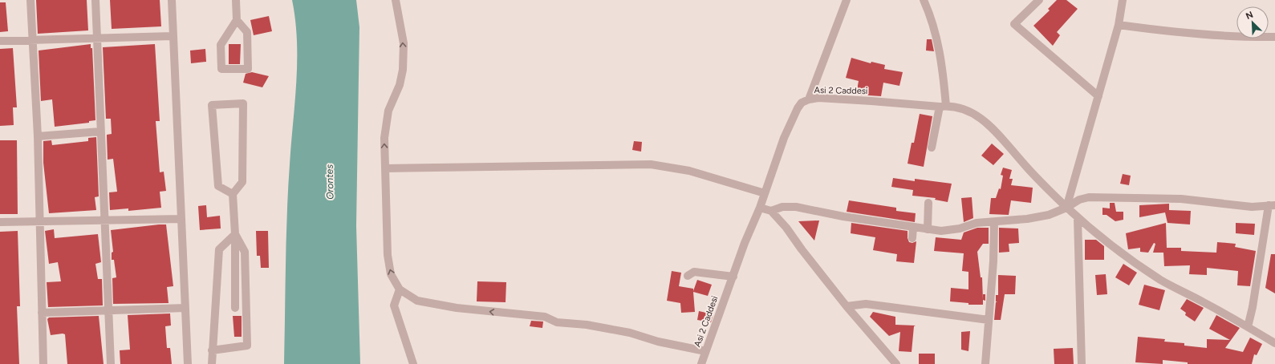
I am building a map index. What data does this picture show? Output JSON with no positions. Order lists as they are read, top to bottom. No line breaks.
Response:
{"streets":{"street":["Asi 2 Caddesi"]},"water":["Orontes"],"north":"top left"}
